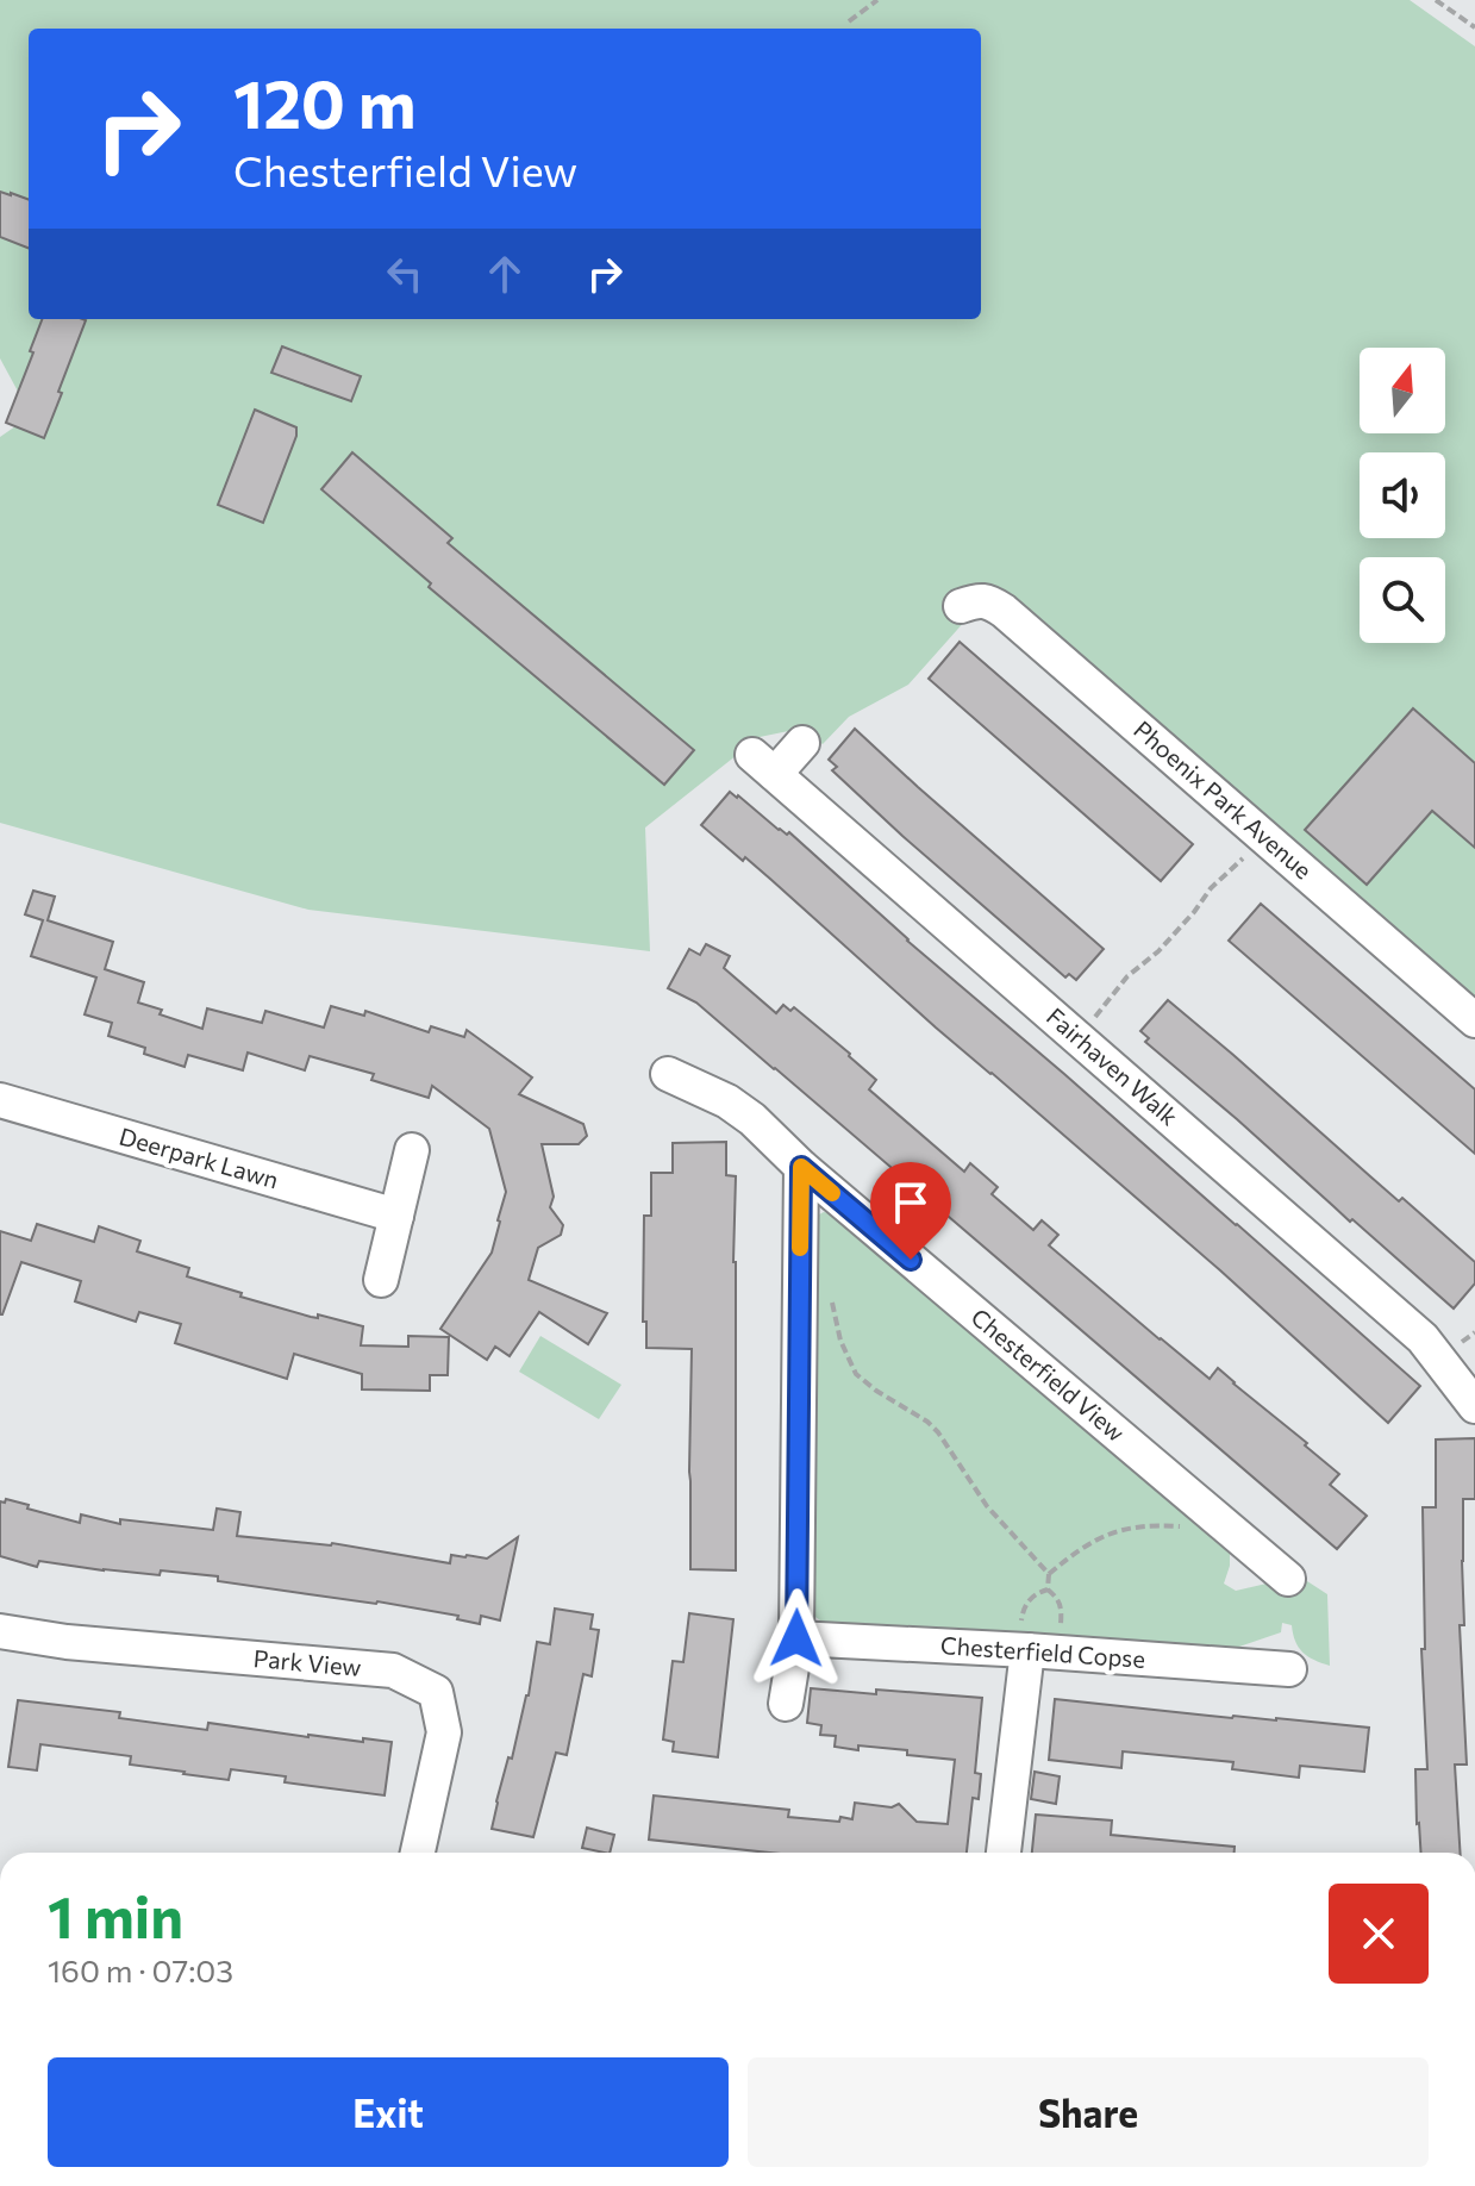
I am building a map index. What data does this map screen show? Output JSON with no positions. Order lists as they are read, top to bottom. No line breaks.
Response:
{"streets":{"street":["Phoenix Park Avenue","Fairhaven Walk","Deerpark Lawn","Chesterfield View","Chesterfield Copse","Park View"]},"north":"top","page":{"turn":["120 m","Chesterfield View"],"heading":["1 min","160 m · 07:03"],"buttons":["Exit","Share"]}}
